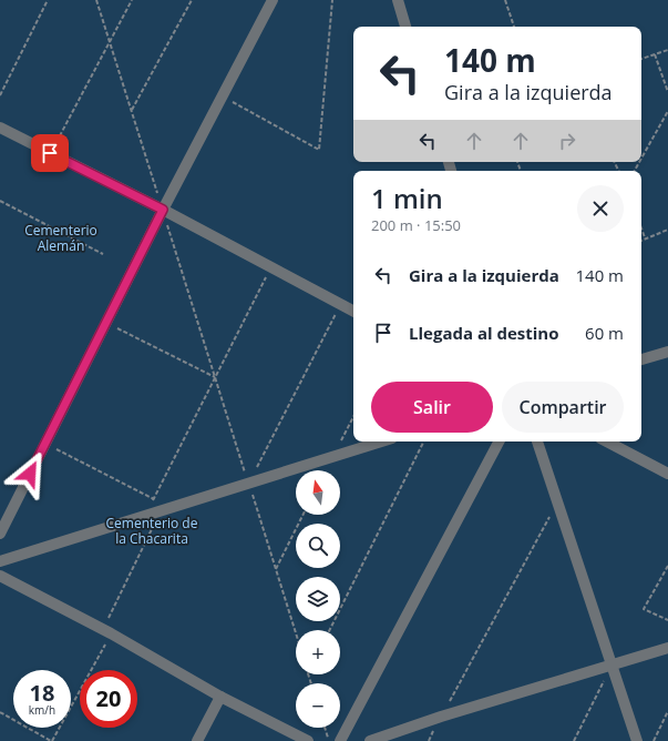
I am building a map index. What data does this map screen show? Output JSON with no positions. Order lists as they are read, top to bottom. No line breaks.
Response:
{"parks":["Cementerio Alemán","Cementerio de la Chacarita"],"north":"top","page":{"turn":["140 m","Gira a la izquierda"],"heading":["1 min","200 m · 15:50"],"list":[{"name":"Gira a la izquierda","value":"140 m"},{"name":"Llegada al destino","value":"60 m"}],"buttons":["Salir","Compartir"],"map_buttons":["+","−"],"speed":"18 km/h","limit":"20"}}
